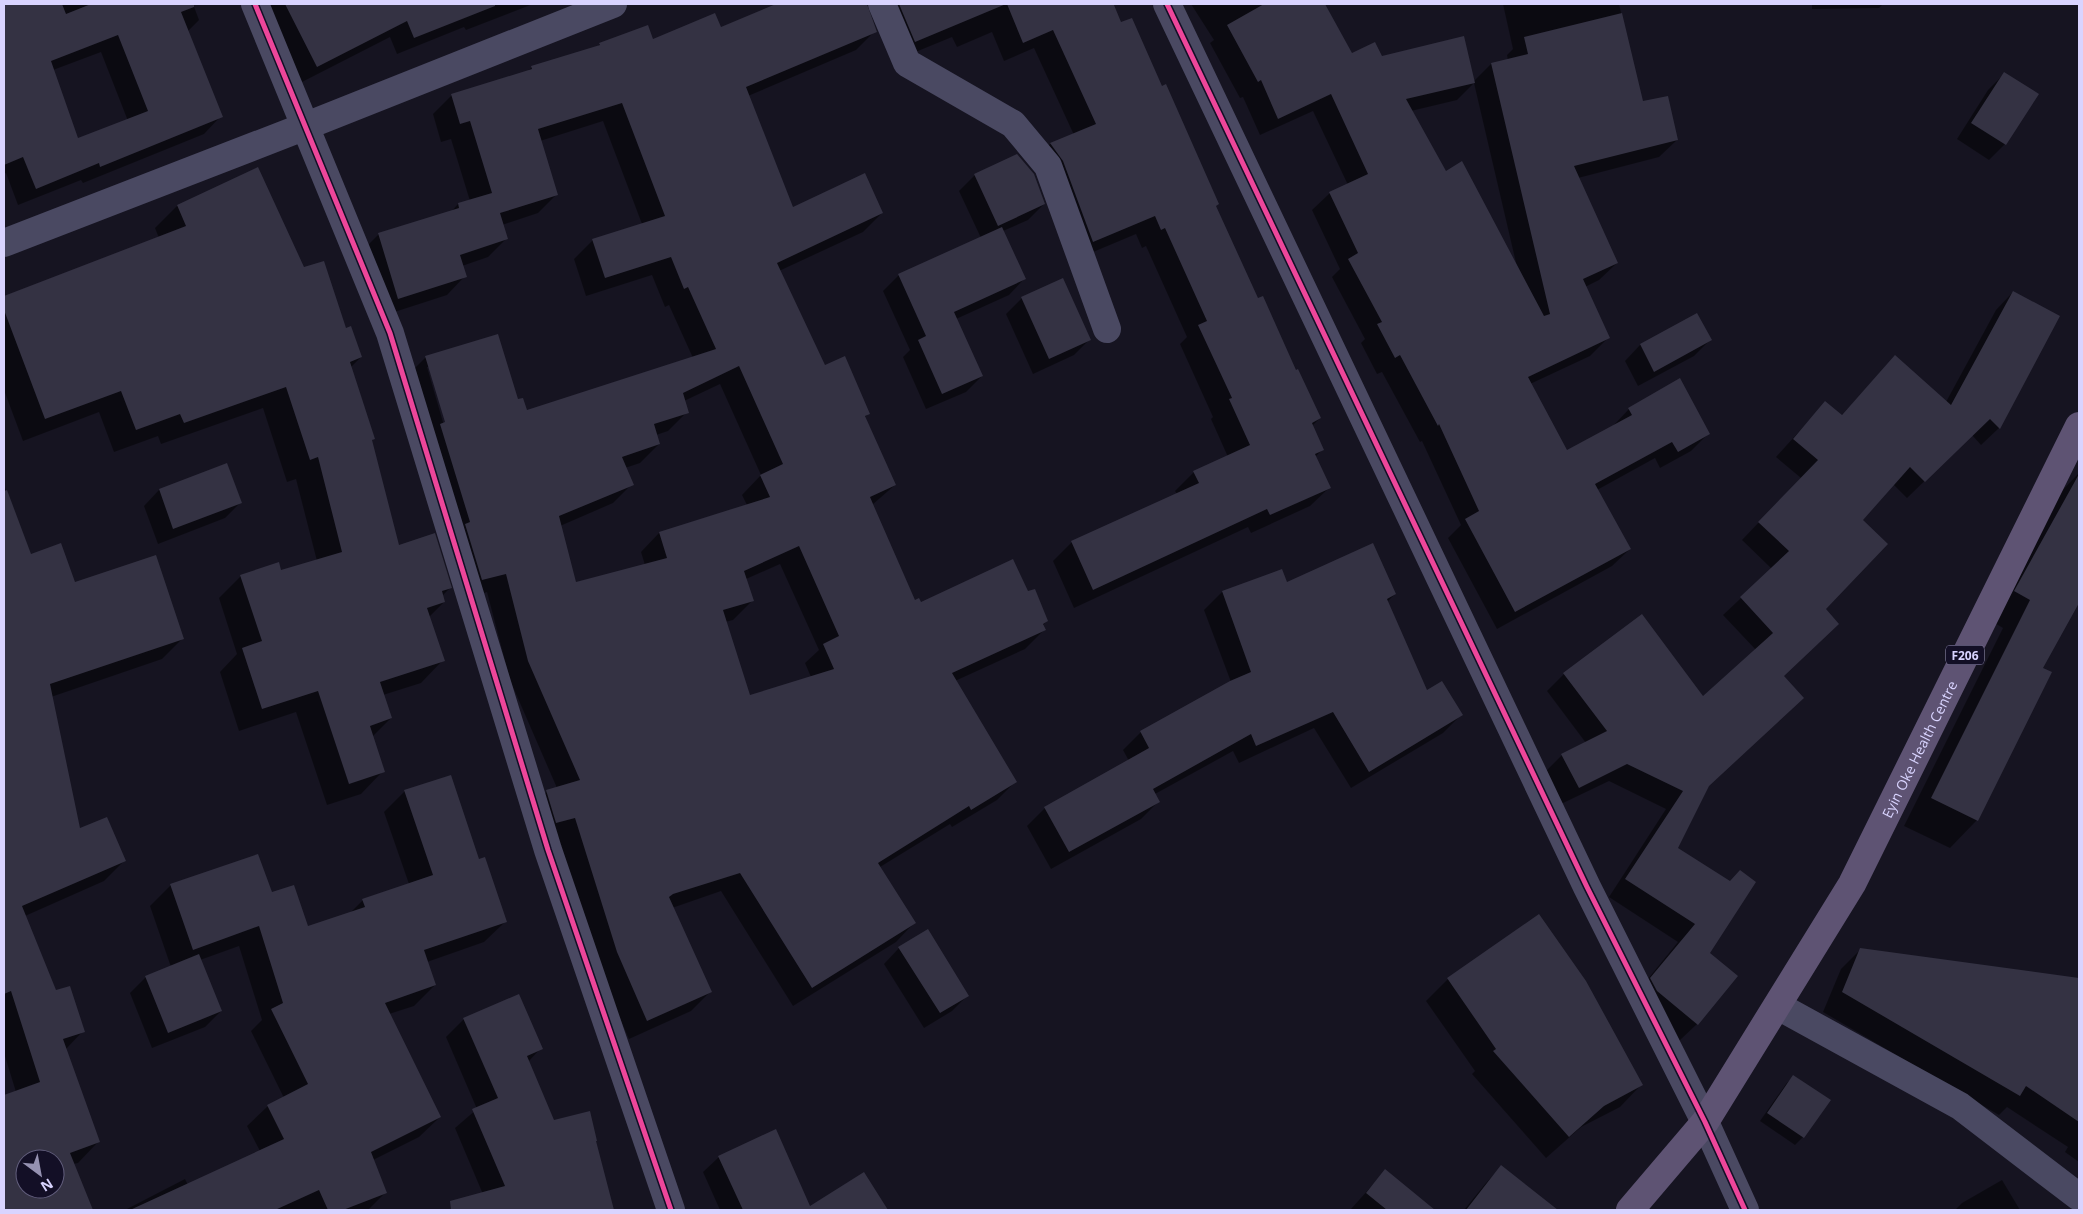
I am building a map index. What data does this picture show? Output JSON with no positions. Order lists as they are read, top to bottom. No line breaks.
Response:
{"streets":{"main road":["F206","Eyin Oke Health Centre"]},"north":"bottom right"}
